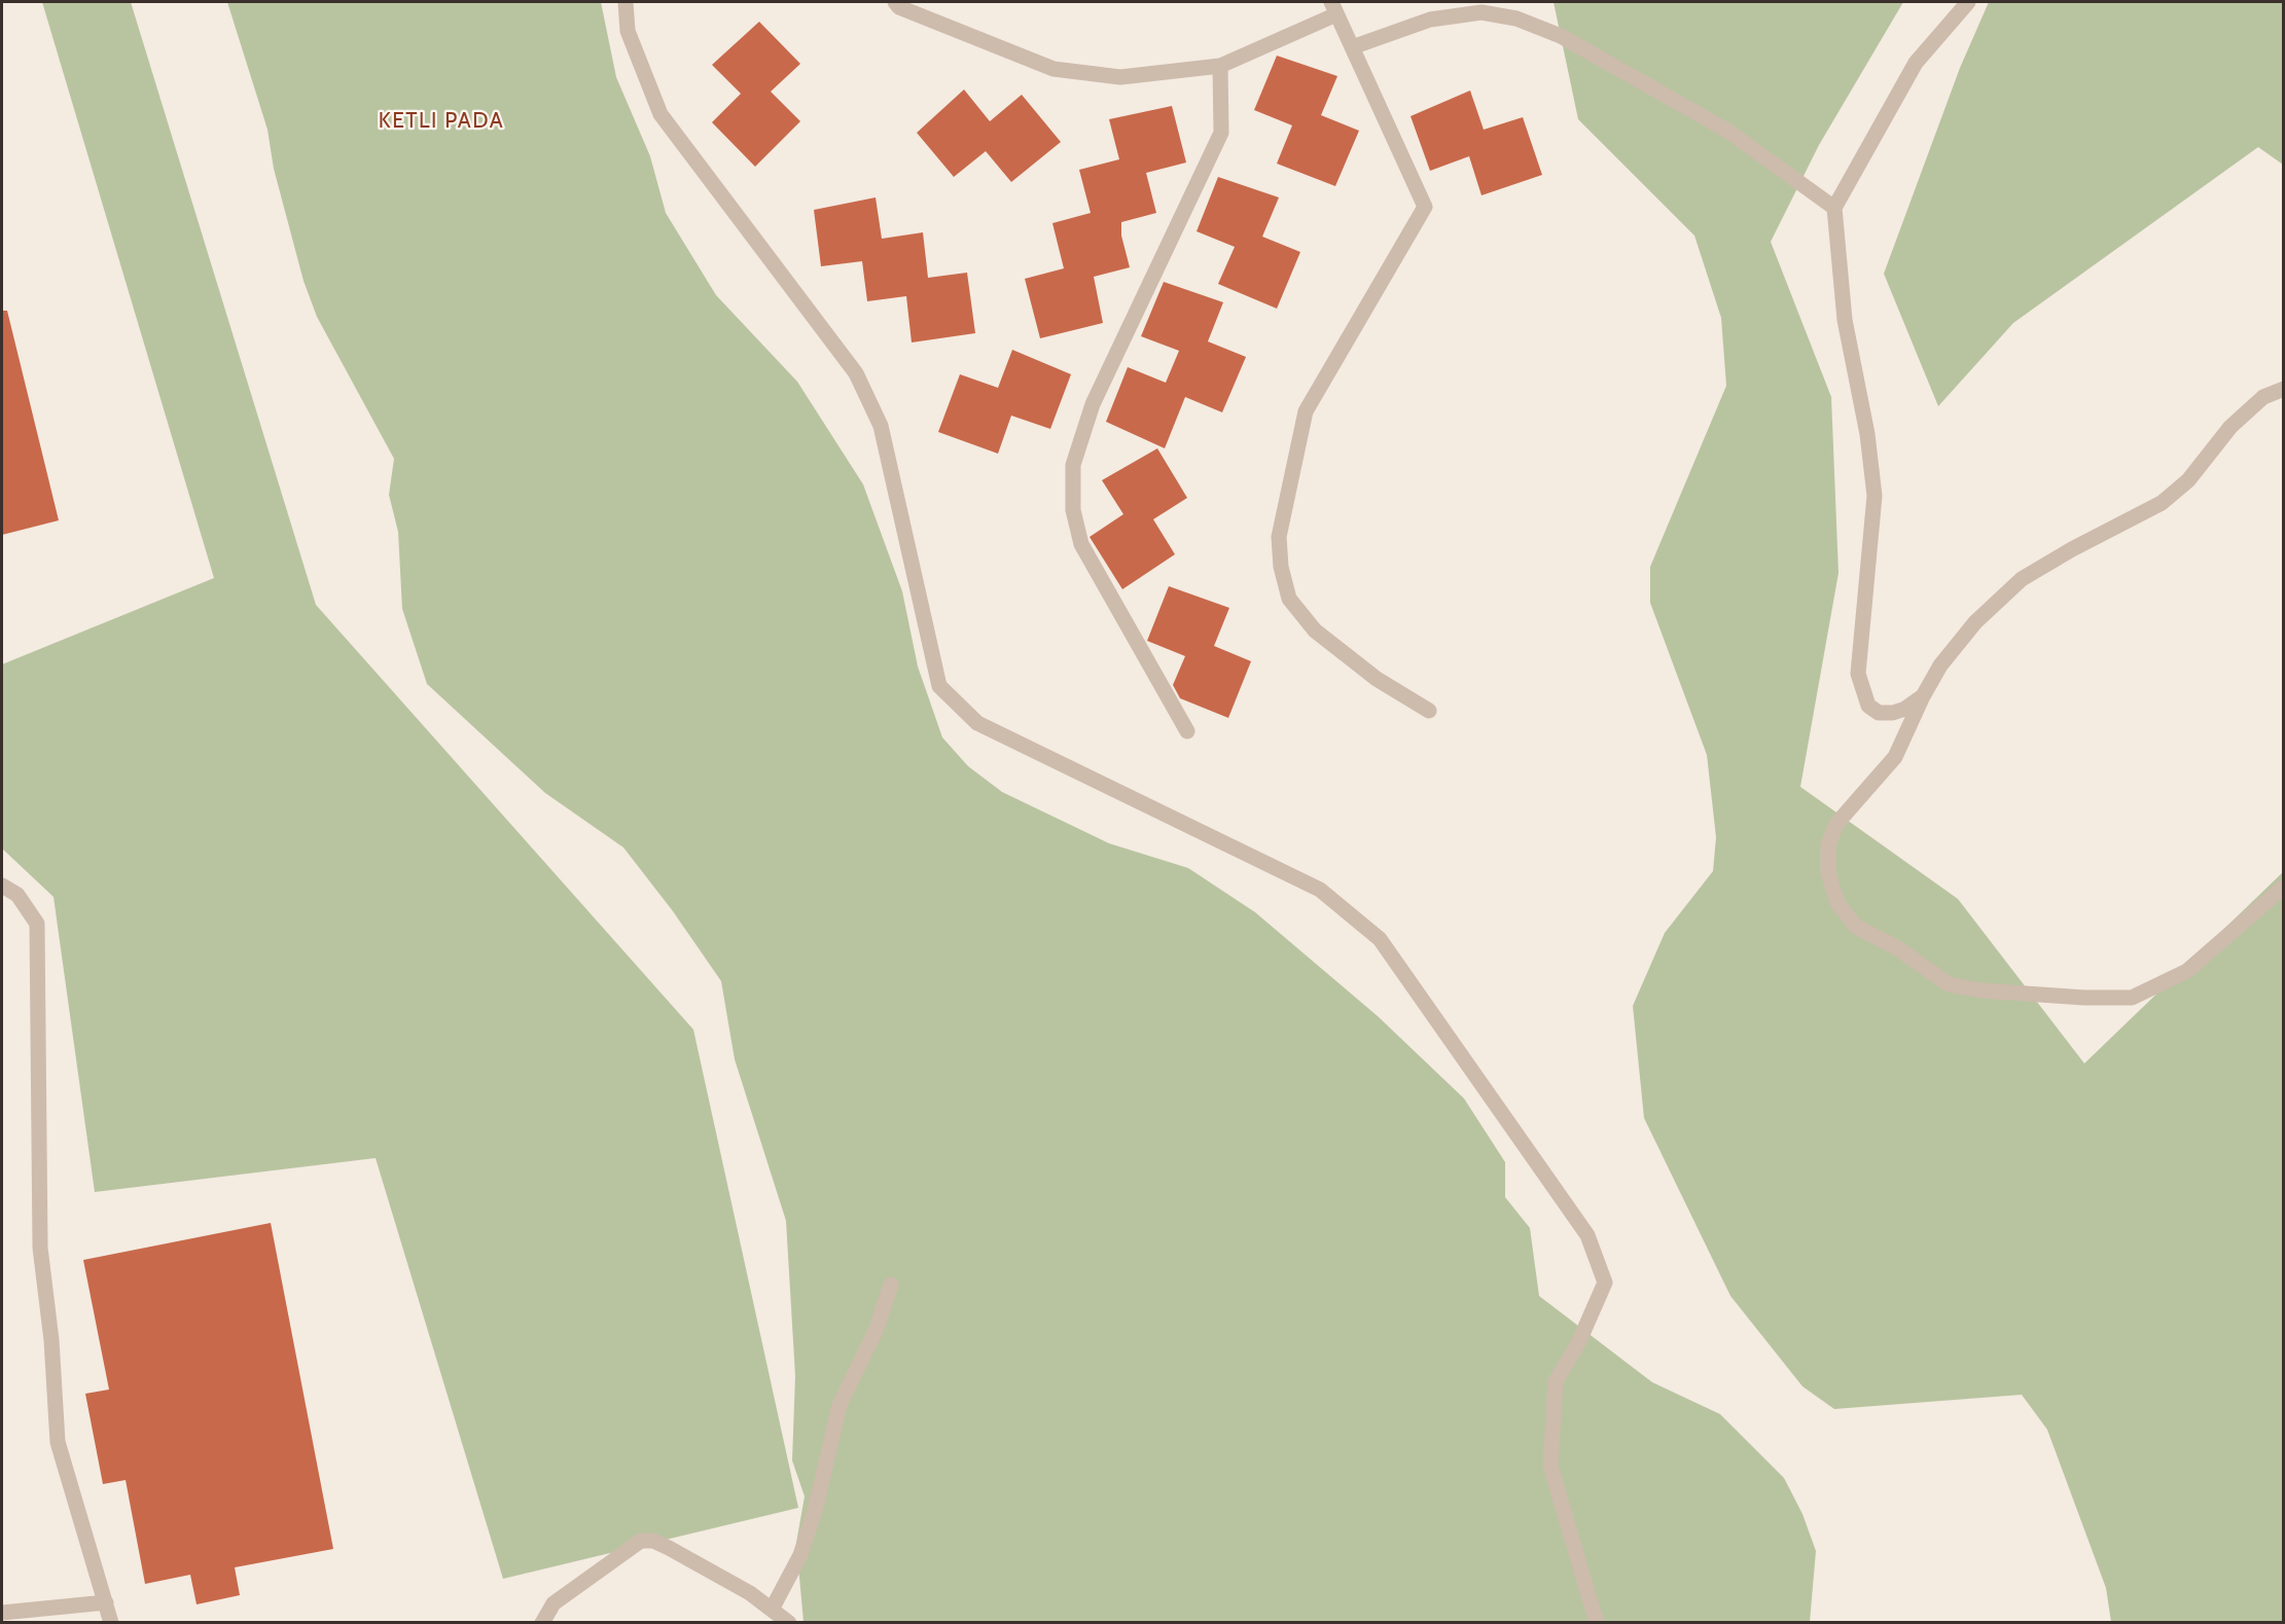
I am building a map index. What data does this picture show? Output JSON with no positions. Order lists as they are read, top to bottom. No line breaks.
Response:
{"districts":["KETLI PADA"]}
